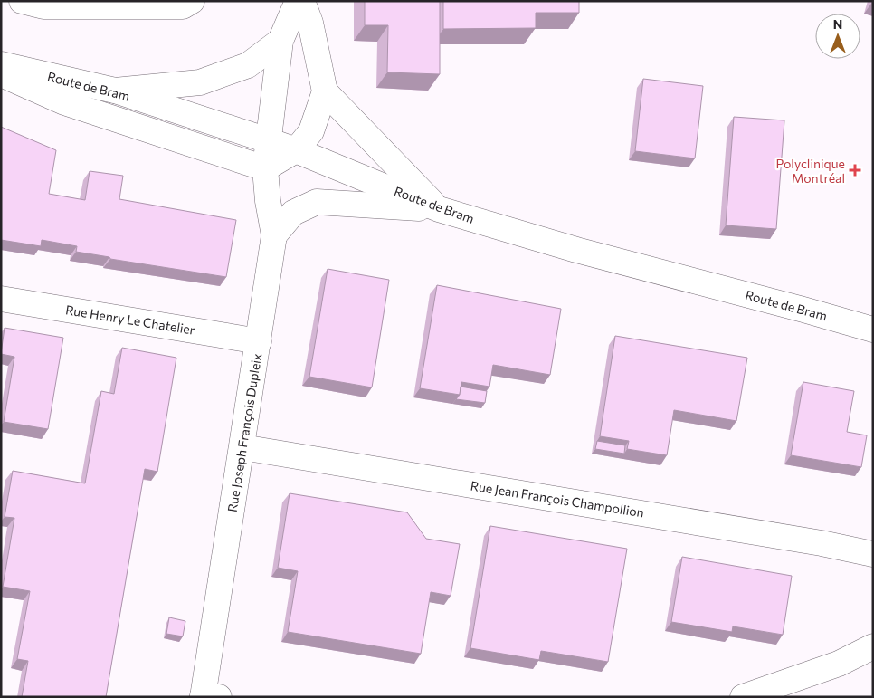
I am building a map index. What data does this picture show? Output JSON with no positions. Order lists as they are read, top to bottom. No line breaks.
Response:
{"streets":{"main road":["Route de Bram","Rue Henry Le Chatelier","Rue Joseph François Dupleix","Rue Jean François Champollion"]},"crossings":[["Route de Bram","Rue Joseph François Dupleix"],["Rue Henry Le Chatelier","Rue Joseph François Dupleix"],["Rue Joseph François Dupleix","Rue Jean François Champollion"]],"places":{"health":["Polyclinique Montréal"]},"north":"top"}
